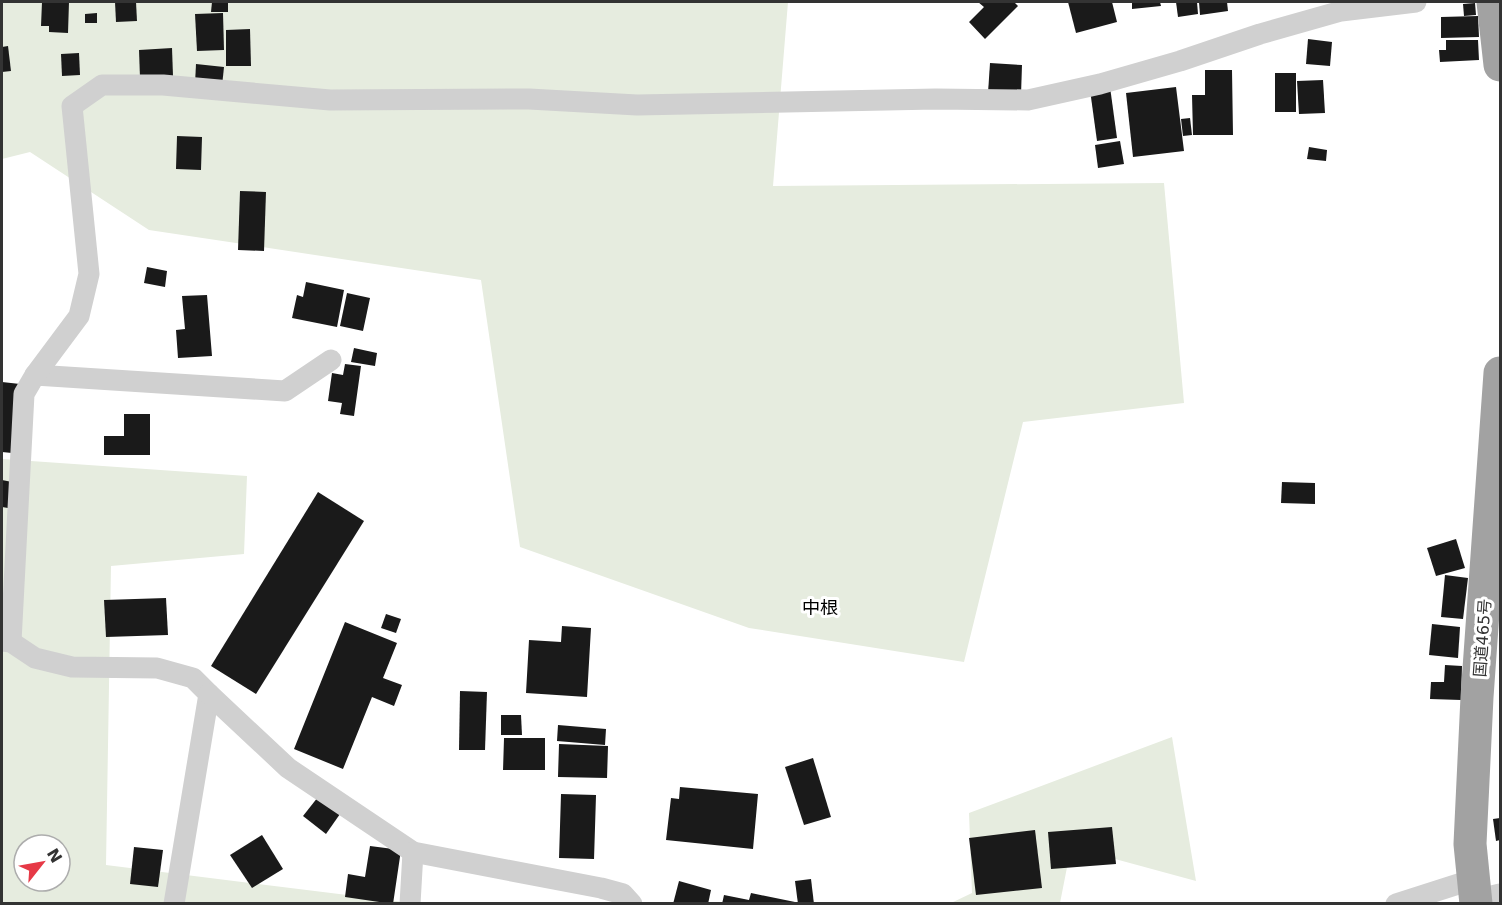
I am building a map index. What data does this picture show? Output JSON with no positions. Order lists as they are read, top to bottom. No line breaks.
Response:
{"streets":{"highway":["国道465号"]},"districts":["中根"],"north":"top right"}
